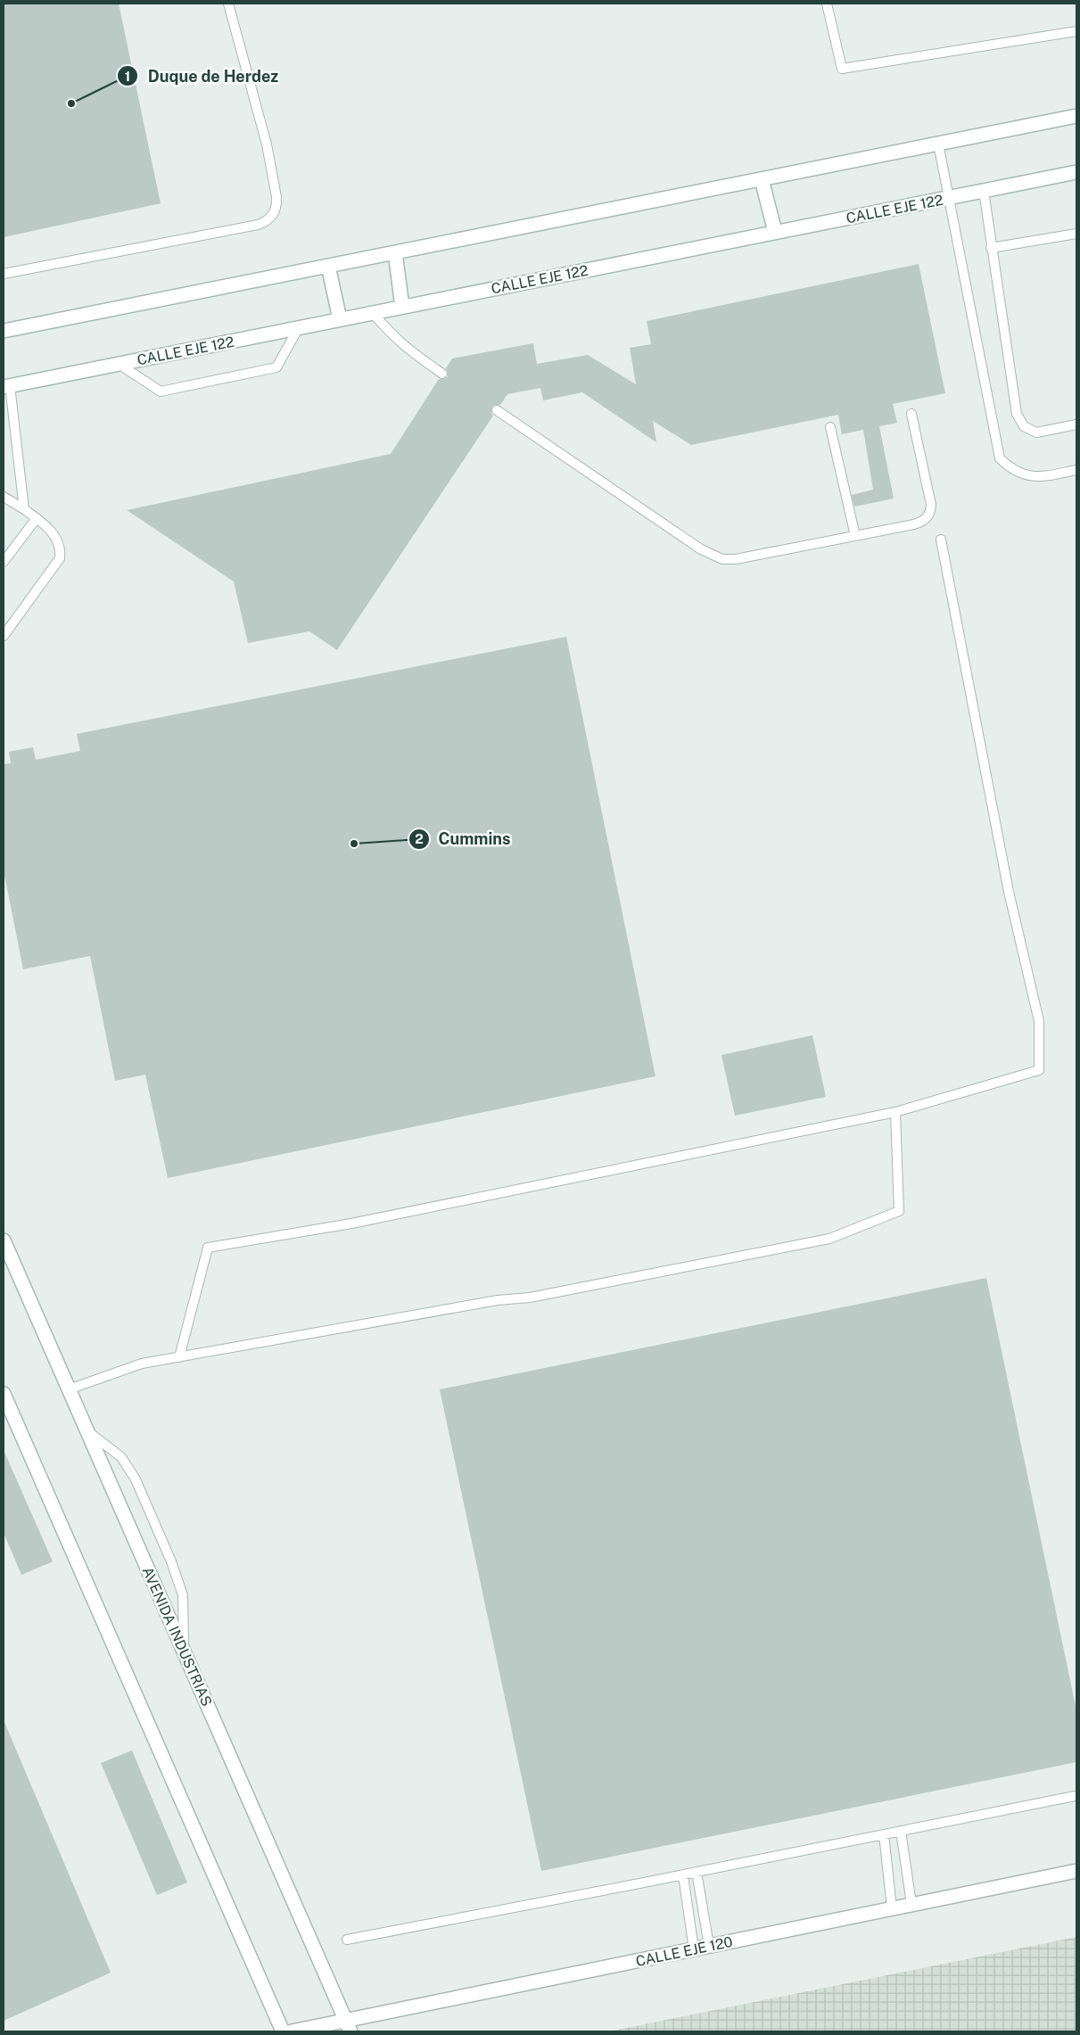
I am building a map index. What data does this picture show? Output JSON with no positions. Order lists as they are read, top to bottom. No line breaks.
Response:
{"streets":{"main road":["CALLE EJE 122","AVENIDA INDUSTRIAS","CALLE EJE 120"]},"crossings":[["AVENIDA INDUSTRIAS","CALLE EJE 120"]],"places":["Duque de Herdez","Cummins"]}
